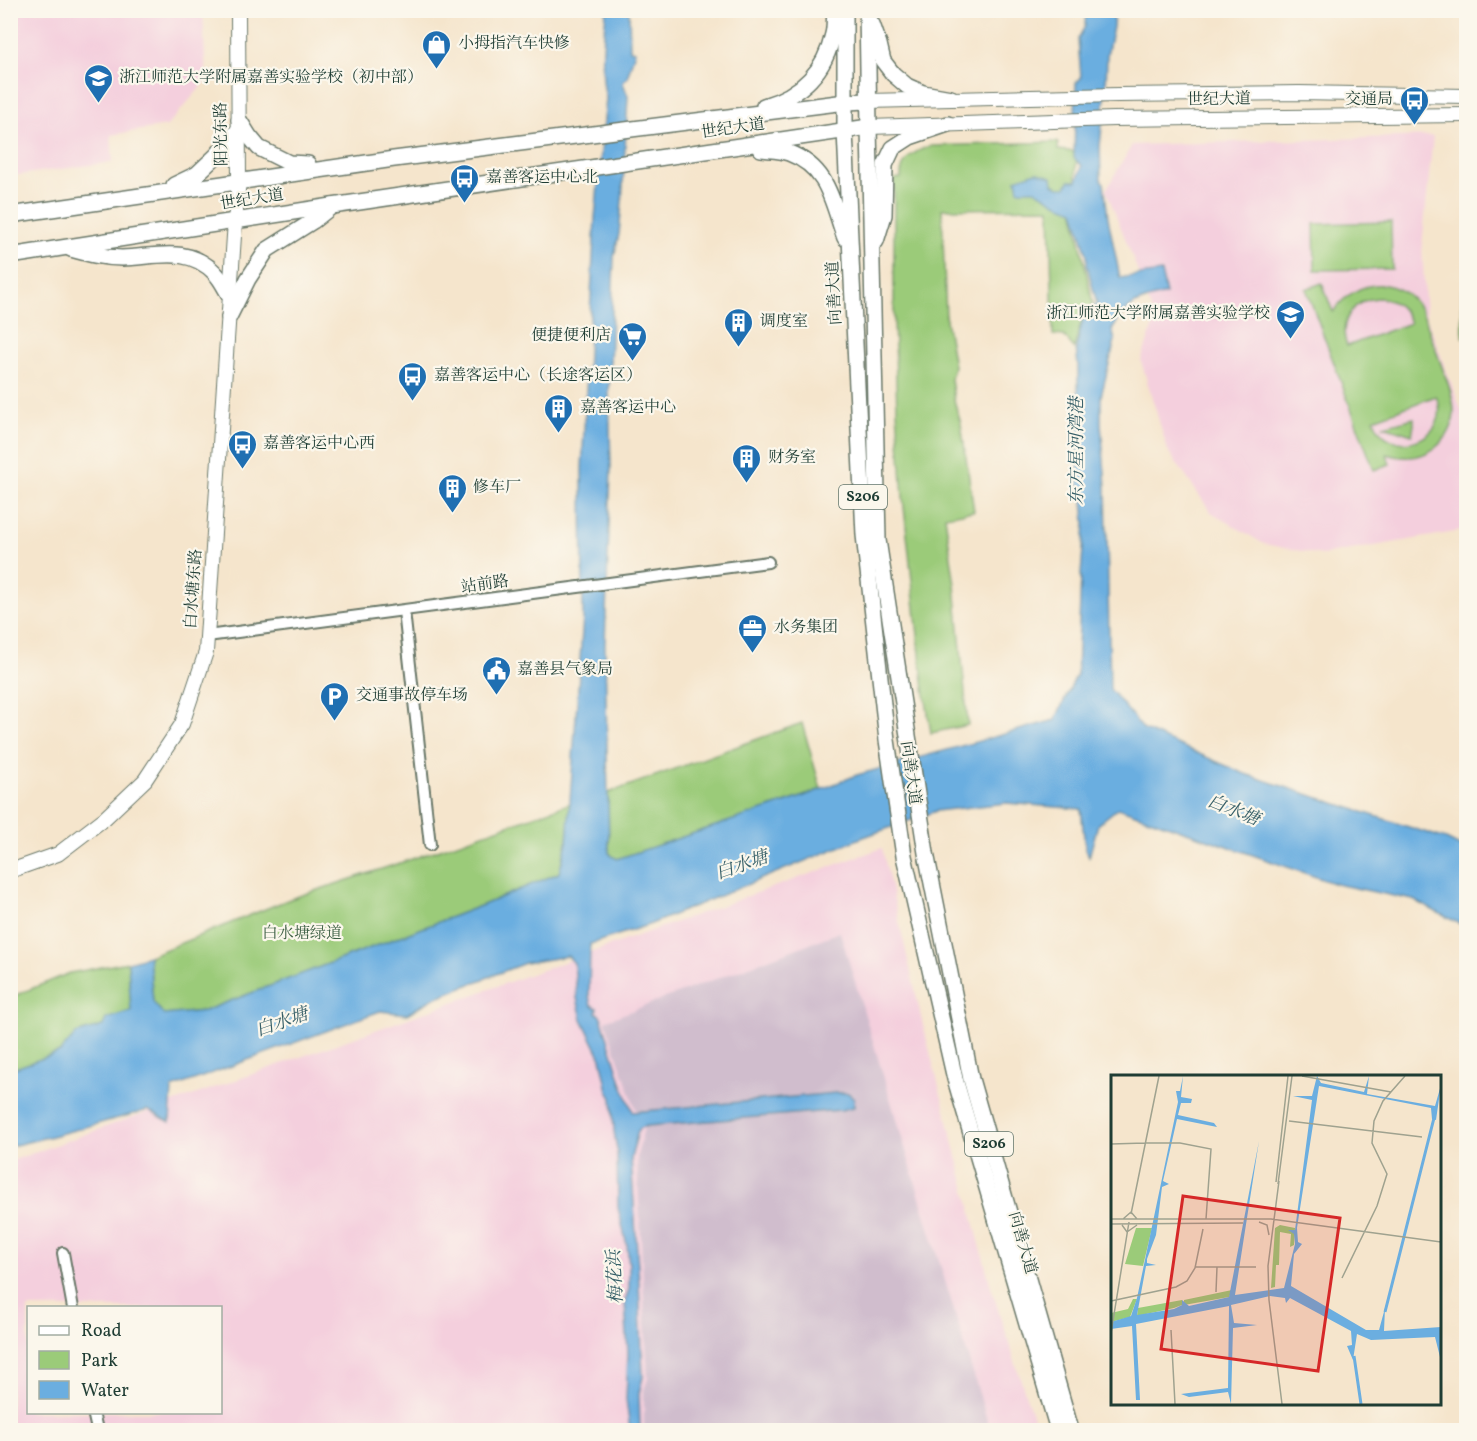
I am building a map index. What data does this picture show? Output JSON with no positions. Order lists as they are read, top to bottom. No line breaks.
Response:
{"streets":{"main road":["世纪大道","阳光东路","向善大道","S206","白水塘东路"],"street":["站前路"]},"crossings":[["世纪大道","阳光东路"],["世纪大道","向善大道"],["世纪大道","S206"],["世纪大道","白水塘东路"],["阳光东路","白水塘东路"],["向善大道","S206"],["站前路","白水塘东路"]],"water":["东方星河湾港","白水塘","梅花浜"],"parks":["白水塘绿道"],"places":{"shop":["小拇指汽车快修"],"school or university":["浙江师范大学附属嘉善实验学校（初中部）","浙江师范大学附属嘉善实验学校"],"bus stop":["交通局","嘉善客运中心北","嘉善客运中心（长途客运区）","嘉善客运中心西"],"building":["调度室","嘉善客运中心","财务室","修车厂"],"supermarket":["便捷便利店"],"office":["水务集团"],"public building":["嘉善县气象局"],"parking":["交通事故停车场"]},"legend":["Road","Park","Water"]}
